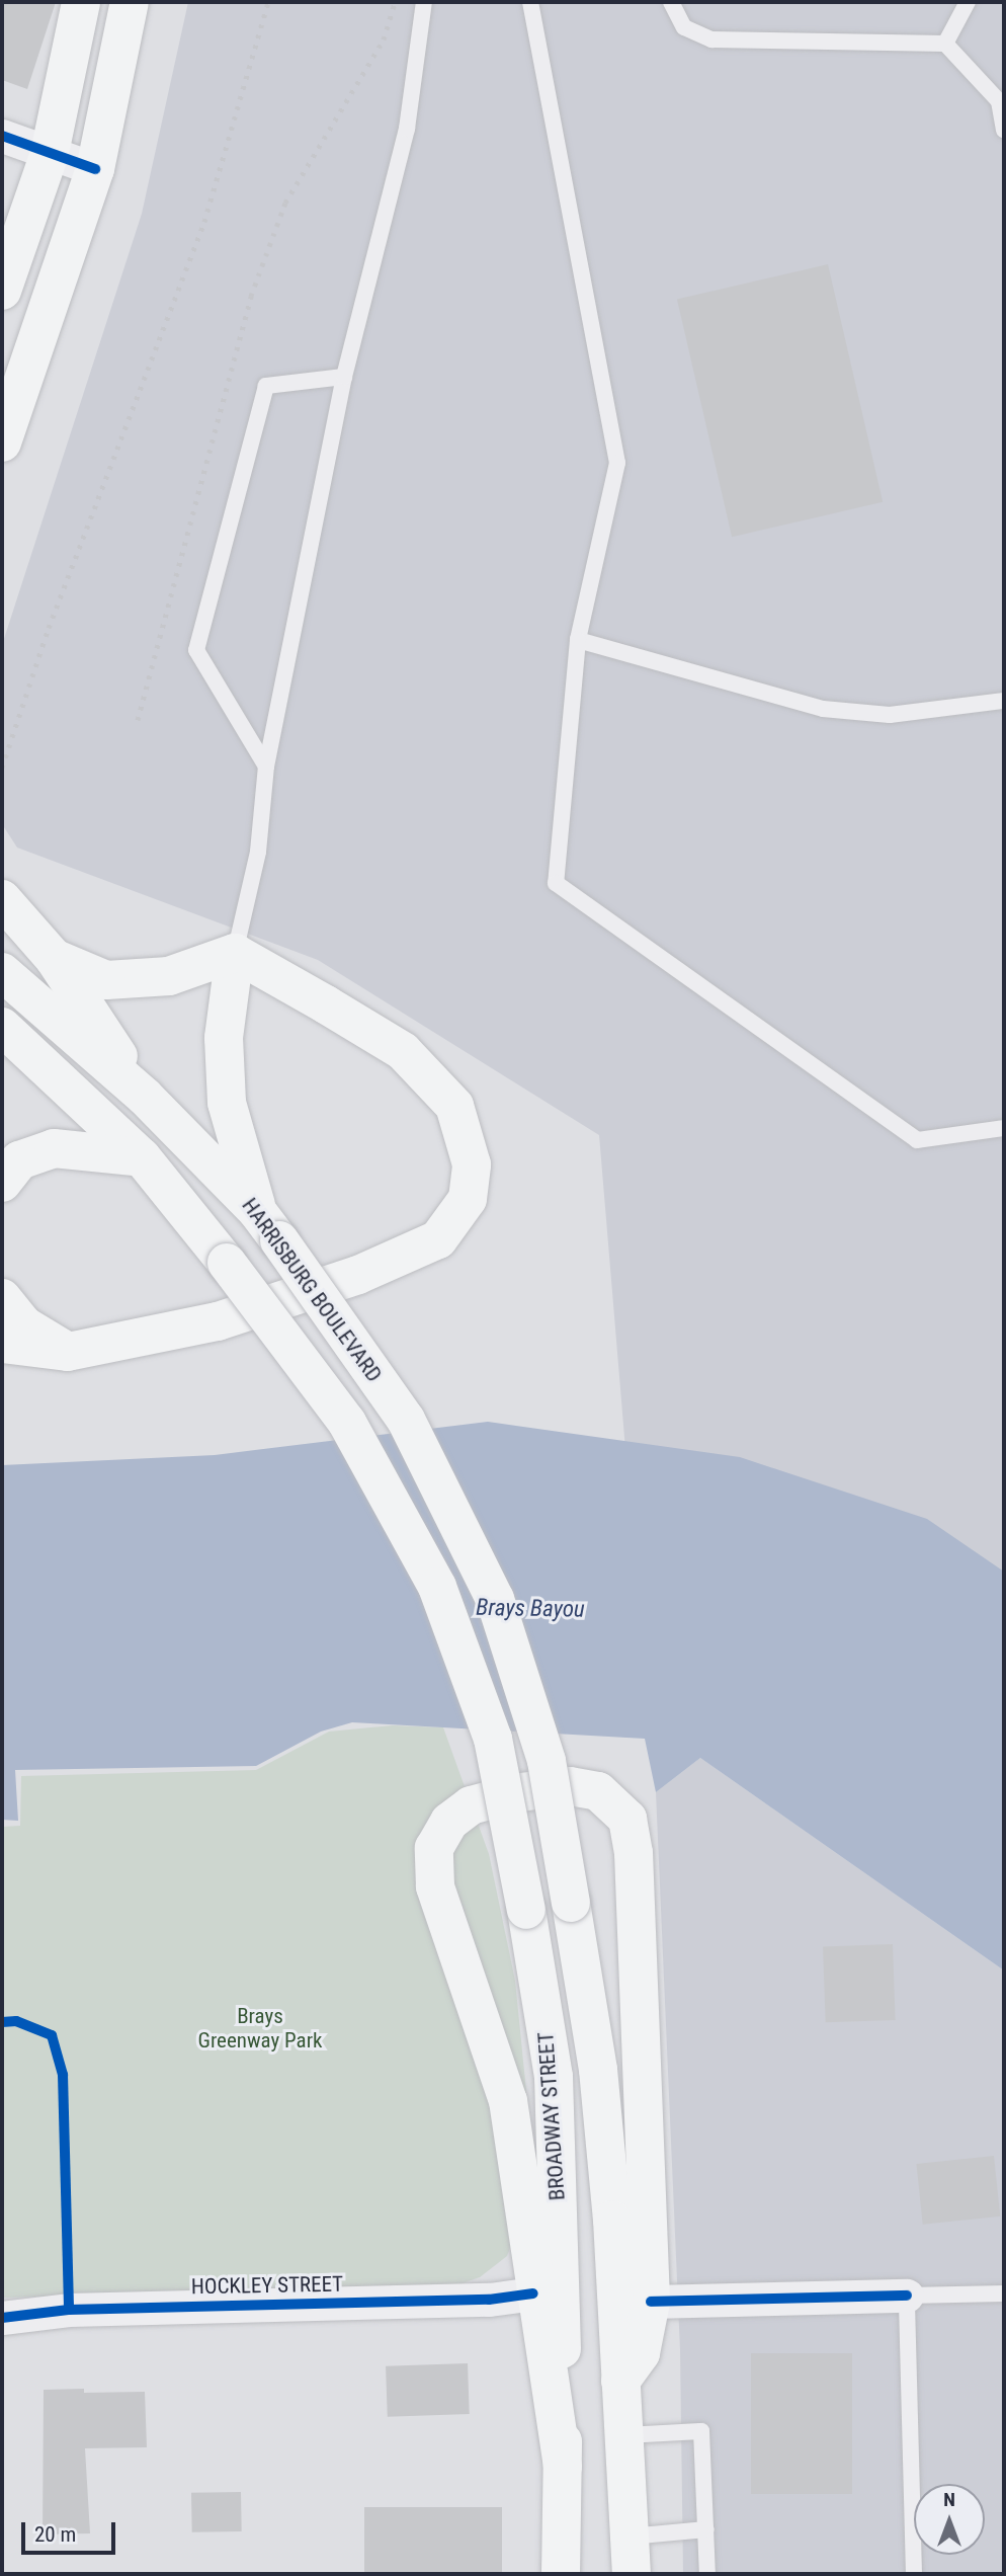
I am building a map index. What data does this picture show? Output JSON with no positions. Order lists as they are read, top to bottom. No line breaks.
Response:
{"streets":{"main road":["HARRISBURG BOULEVARD","BROADWAY STREET"],"street":["HOCKLEY STREET"]},"water":["Brays Bayou"],"parks":["Brays Greenway Park"],"scale_bar":"20 m","north":"top"}
